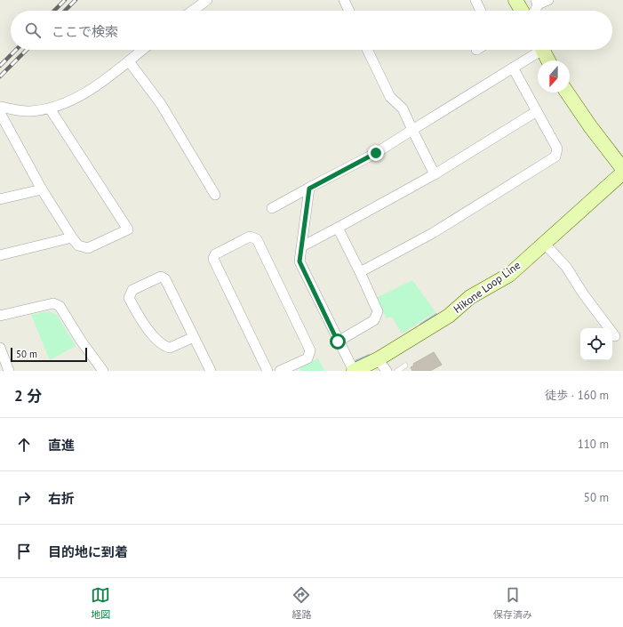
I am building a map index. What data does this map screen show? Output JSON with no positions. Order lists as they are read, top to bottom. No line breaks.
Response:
{"streets":{"main road":["Hikone Loop Line"]},"scale_bar":"50 m","north":"bottom","page":{"search":"ここで検索","scale":"50 m","heading":["2 分","徒歩 · 160 m"],"list":[["直進","110 m"],["右折","50 m"],"目的地に到着"],"nav":["地図","経路","保存済み"]}}
